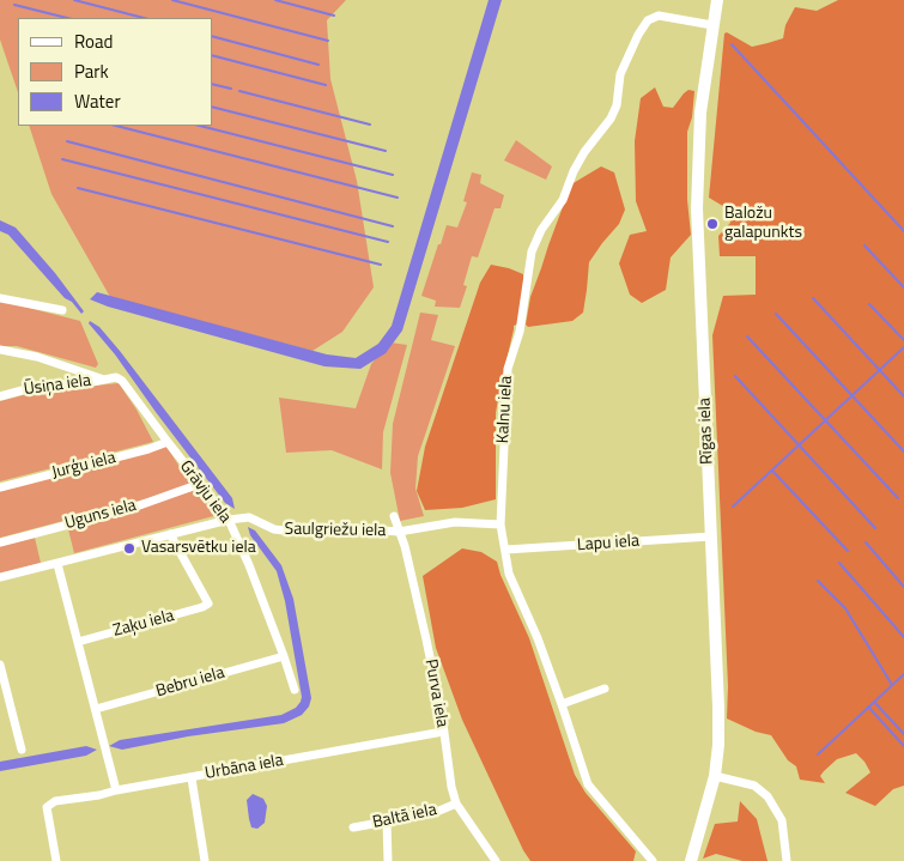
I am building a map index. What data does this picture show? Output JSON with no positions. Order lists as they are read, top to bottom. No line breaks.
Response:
{"streets":{"main road":["Rīgas iela"],"street":["Ūsiņa iela","Kalnu iela","Jurģu iela","Grāvju iela","Uguns iela","Saulgriežu iela","Lapu iela","Zaķu iela","Bebru iela","Purva iela","Urbāna iela","Baltā iela"]},"crossings":[["Ūsiņa iela","Grāvju iela"],["Kalnu iela","Rīgas iela"],["Kalnu iela","Saulgriežu iela"],["Kalnu iela","Lapu iela"],["Rīgas iela","Lapu iela"],["Jurģu iela","Grāvju iela"],["Grāvju iela","Uguns iela"],["Grāvju iela","Saulgriežu iela"],["Grāvju iela","Bebru iela"],["Saulgriežu iela","Zaķu iela"],["Saulgriežu iela","Purva iela"],["Purva iela","Urbāna iela"],["Purva iela","Baltā iela"]],"places":["Baložu galapunkts","Vasarsvētku iela"],"legend":["Road","Park","Water"]}
